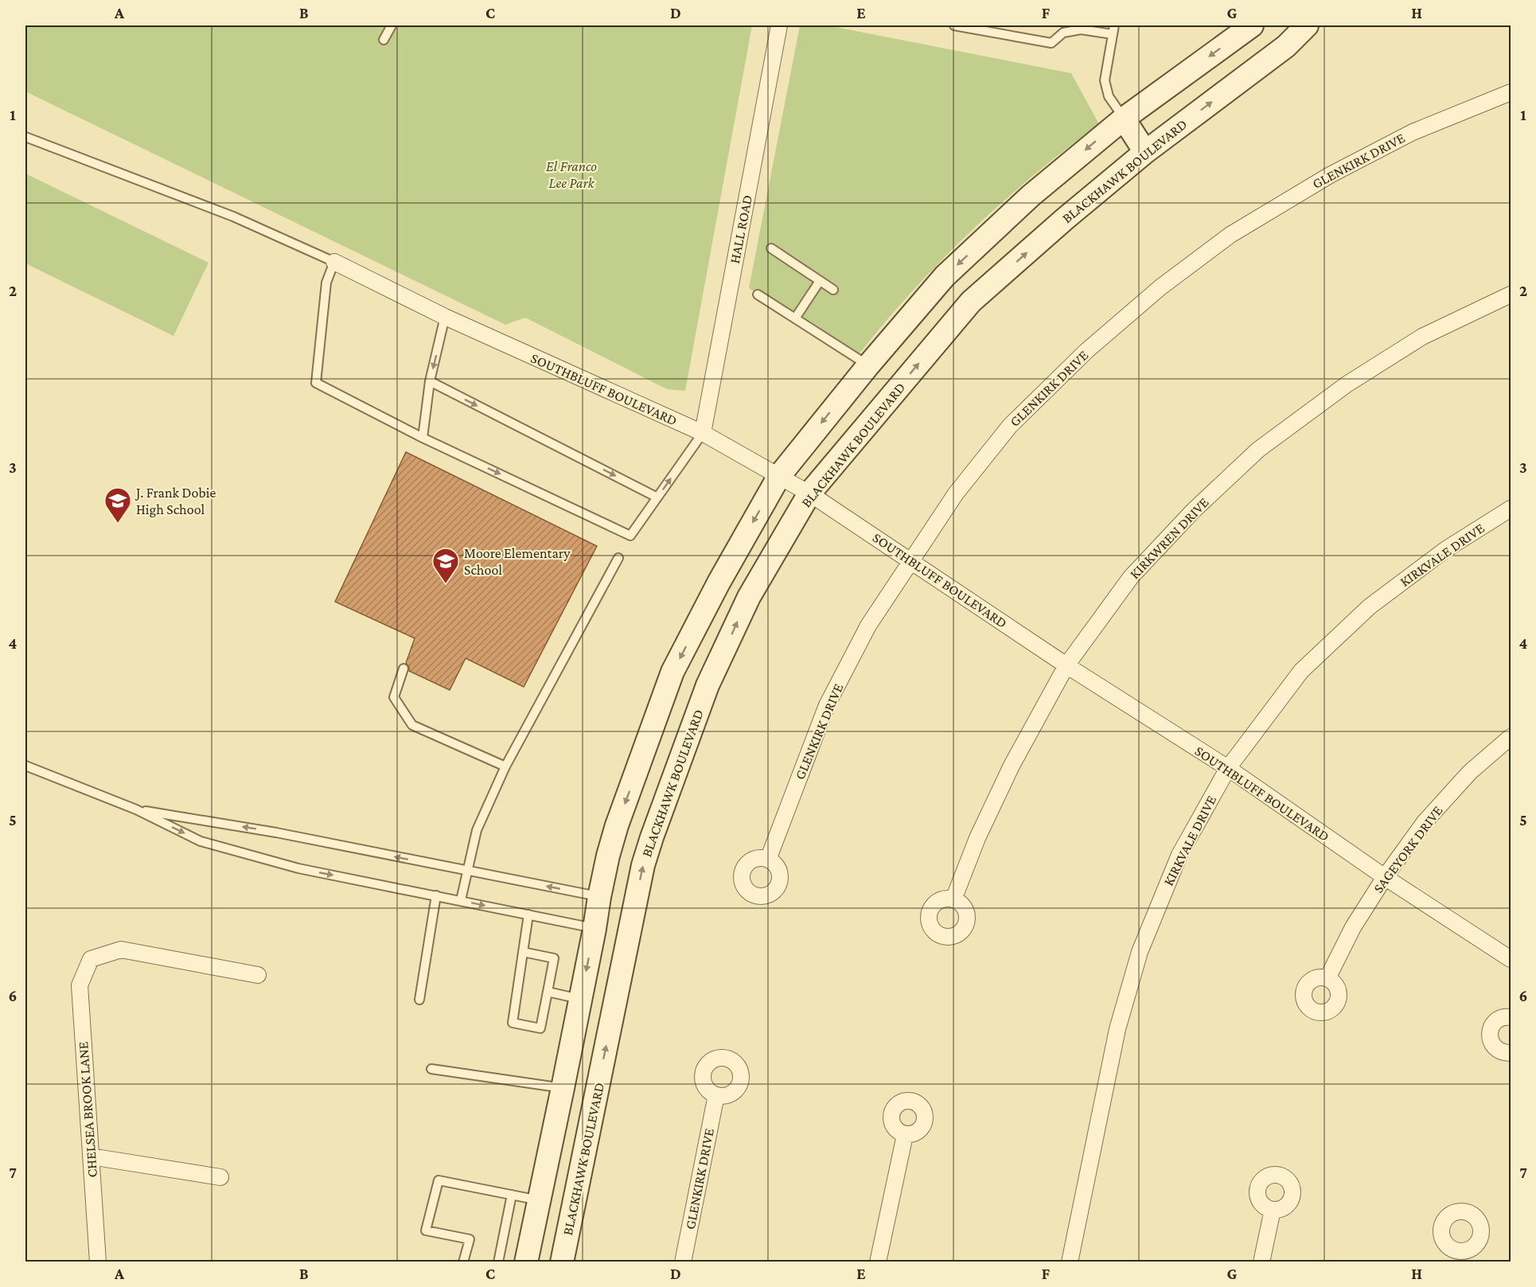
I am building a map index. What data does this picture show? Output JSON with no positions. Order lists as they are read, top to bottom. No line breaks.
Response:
{"streets":{"main road":["BLACKHAWK BOULEVARD"],"street":["GLENKIRK DRIVE","HALL ROAD","SOUTHBLUFF BOULEVARD","KIRKWREN DRIVE","KIRKVALE DRIVE","SAGEYORK DRIVE","CHELSEA BROOK LANE"]},"crossings":[["GLENKIRK DRIVE","SOUTHBLUFF BOULEVARD"],["BLACKHAWK BOULEVARD","SOUTHBLUFF BOULEVARD"],["HALL ROAD","SOUTHBLUFF BOULEVARD"],["SOUTHBLUFF BOULEVARD","KIRKWREN DRIVE"],["SOUTHBLUFF BOULEVARD","KIRKVALE DRIVE"],["SOUTHBLUFF BOULEVARD","SAGEYORK DRIVE"]],"parks":["El Franco Lee Park"],"places":{"school or university":["J. Frank Dobie High School","Moore Elementary School"]},"grid":{"columns":["A","B","C","D","E","F","G","H"],"rows":["1","2","3","4","5","6","7"]}}
